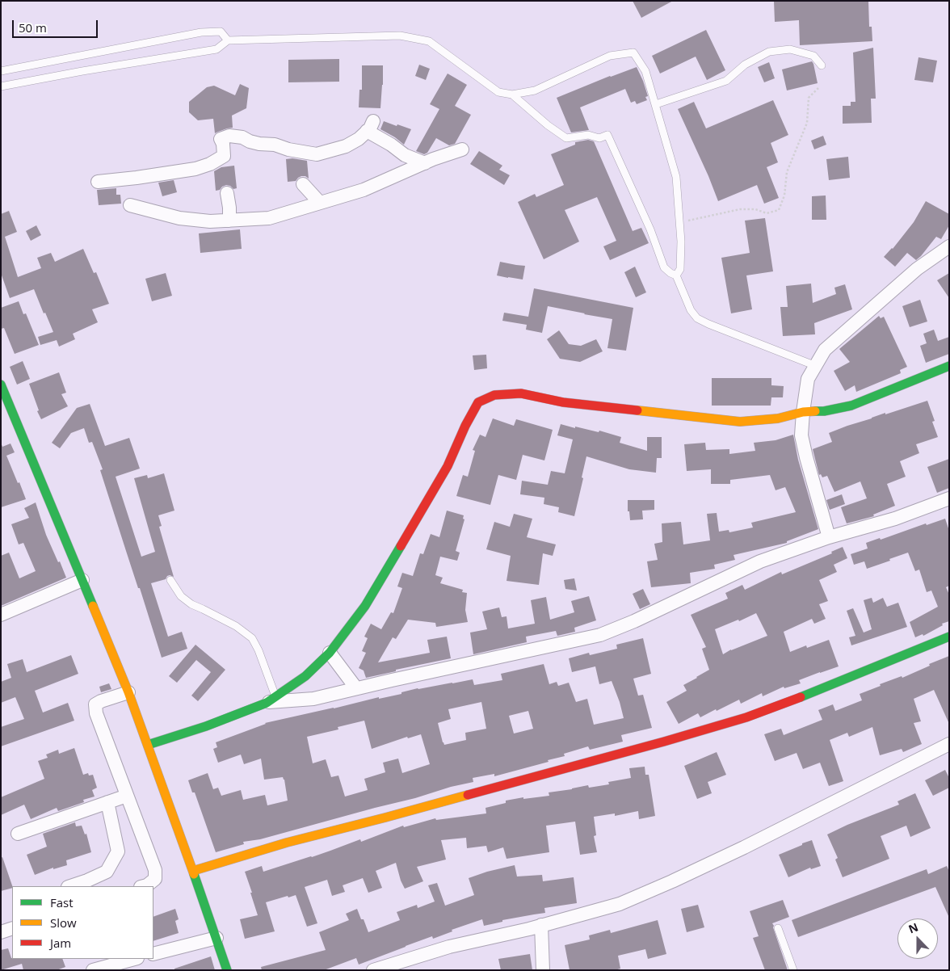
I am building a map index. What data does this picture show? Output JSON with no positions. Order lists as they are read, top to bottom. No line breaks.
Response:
{"legend":["Fast","Slow","Jam"],"scale_bar":"50 m","north":"top"}
